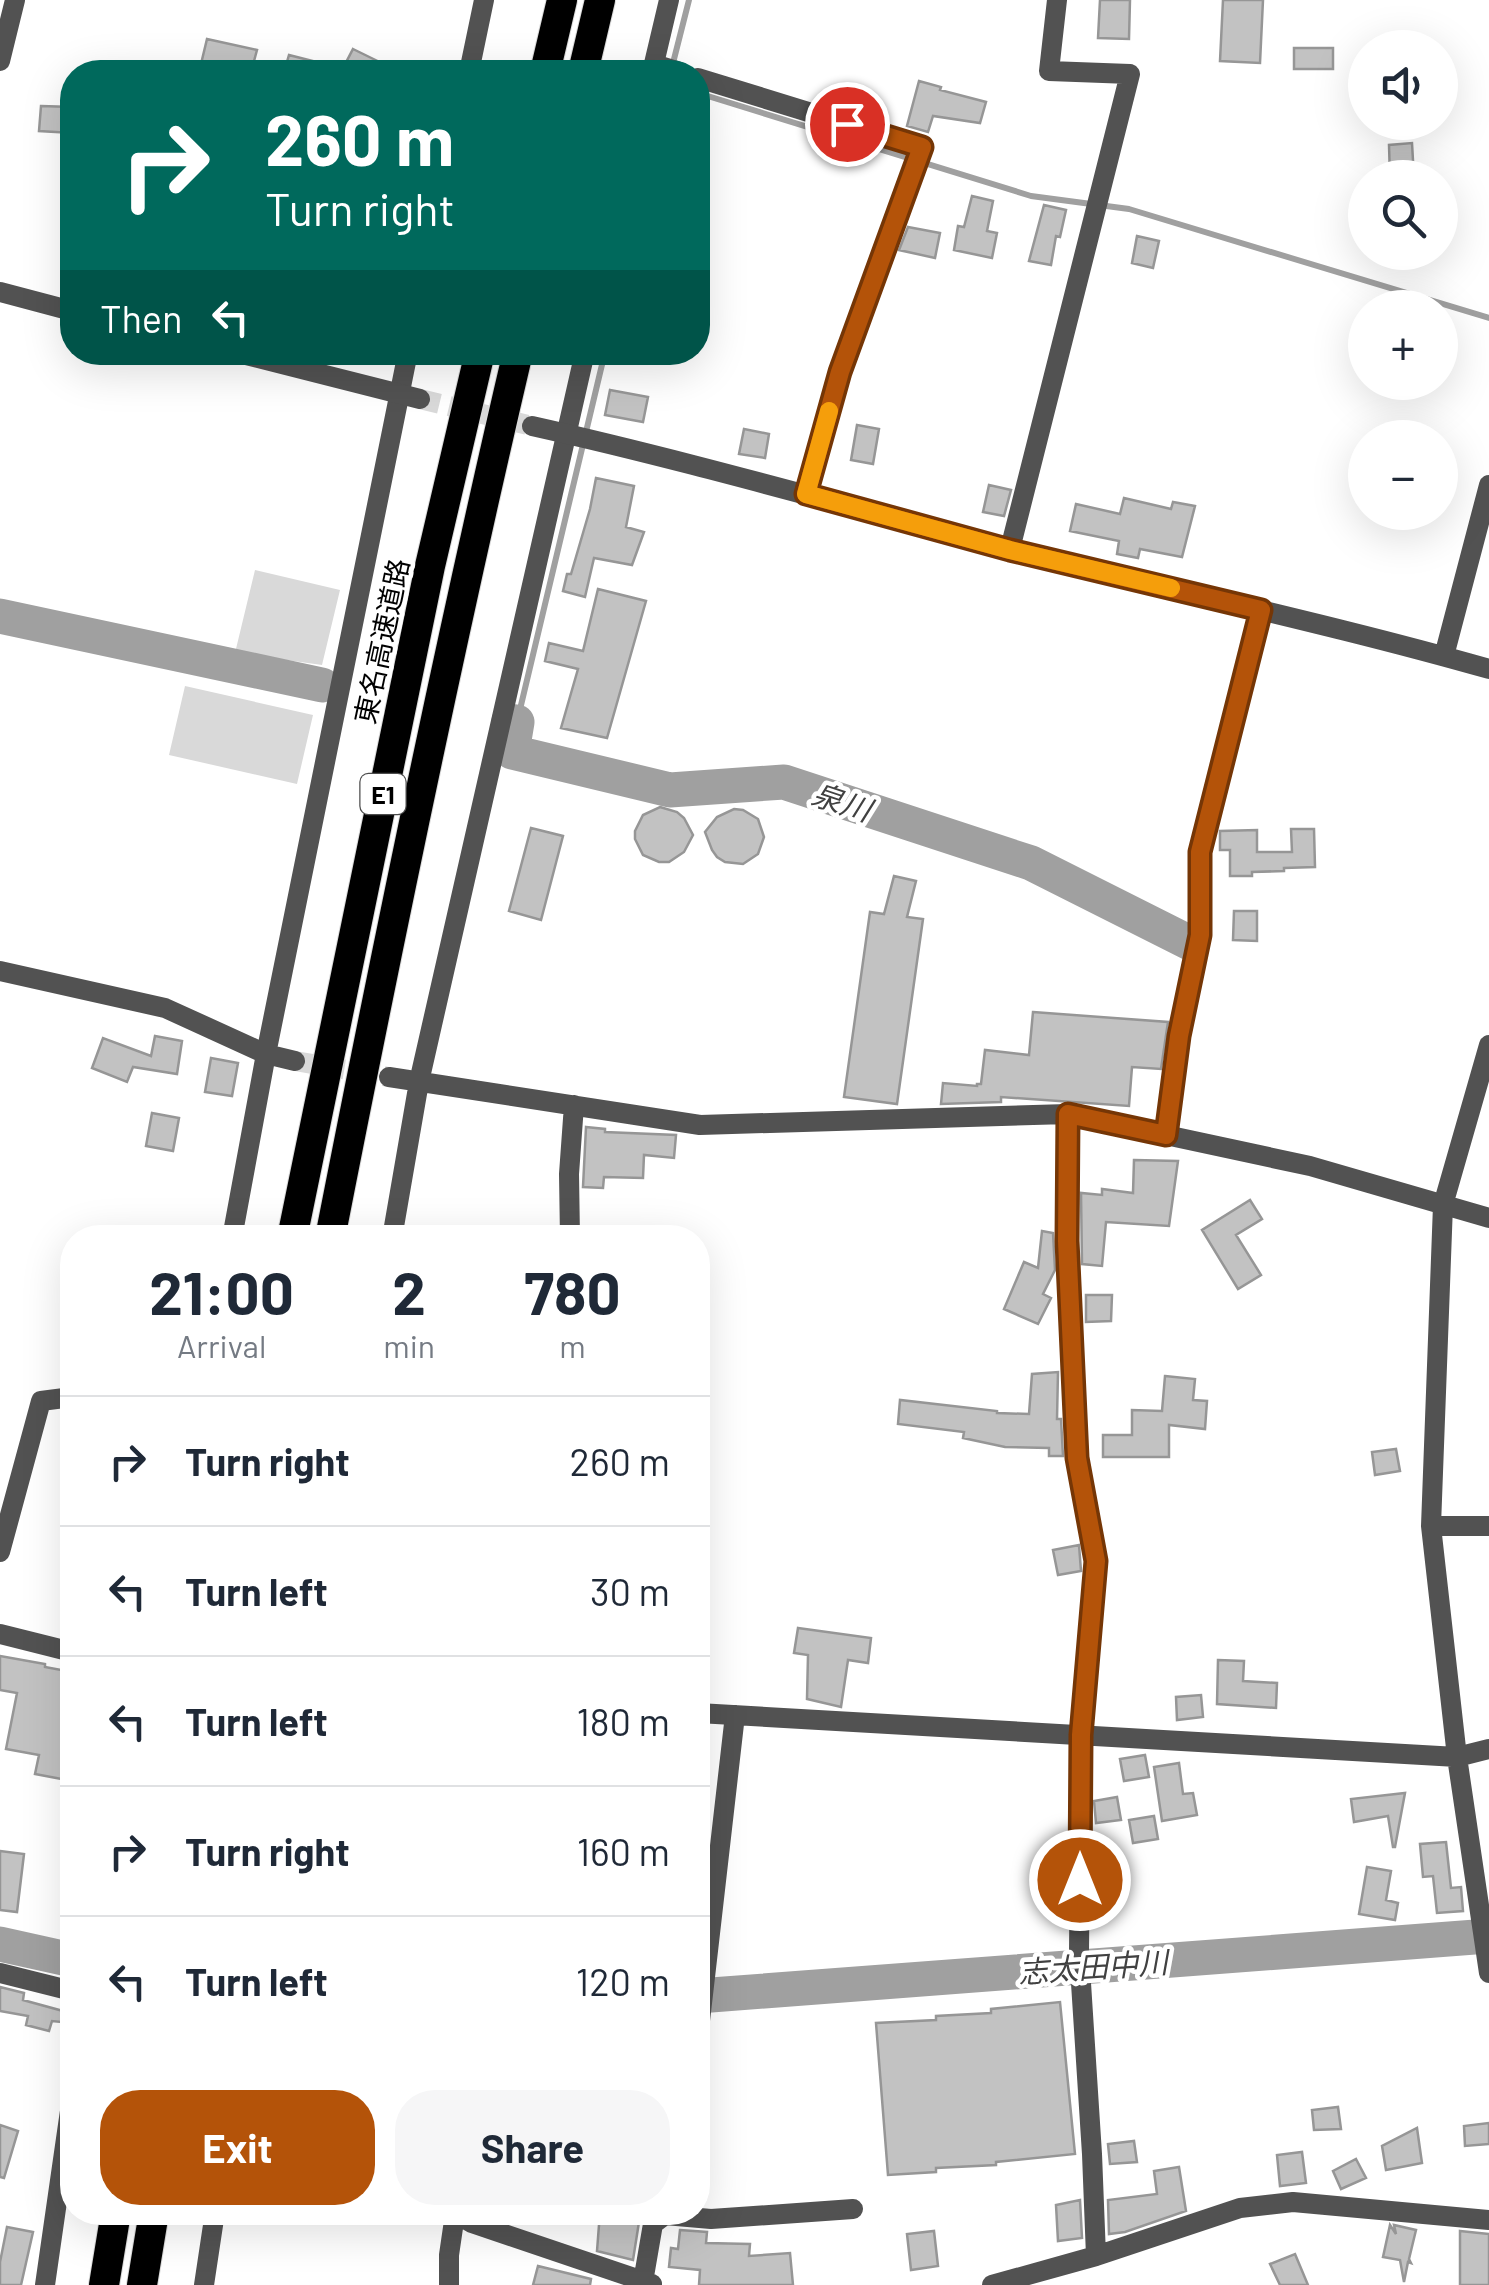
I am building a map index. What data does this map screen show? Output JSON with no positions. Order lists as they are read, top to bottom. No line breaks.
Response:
{"streets":{"highway":["東名高速道路","E1"]},"water":["泉川","志太田中川"],"page":{"map_buttons":["+","−"],"turn":["260 m","Turn right"],"then":"Then","eta":["21:00","Arrival","2","min","780","m"],"list":[{"name":"Turn right","value":"260 m"},{"name":"Turn left","value":"30 m"},{"name":"Turn left","value":"180 m"},{"name":"Turn right","value":"160 m"},{"name":"Turn left","value":"120 m"}],"buttons":["Exit","Share"]}}
